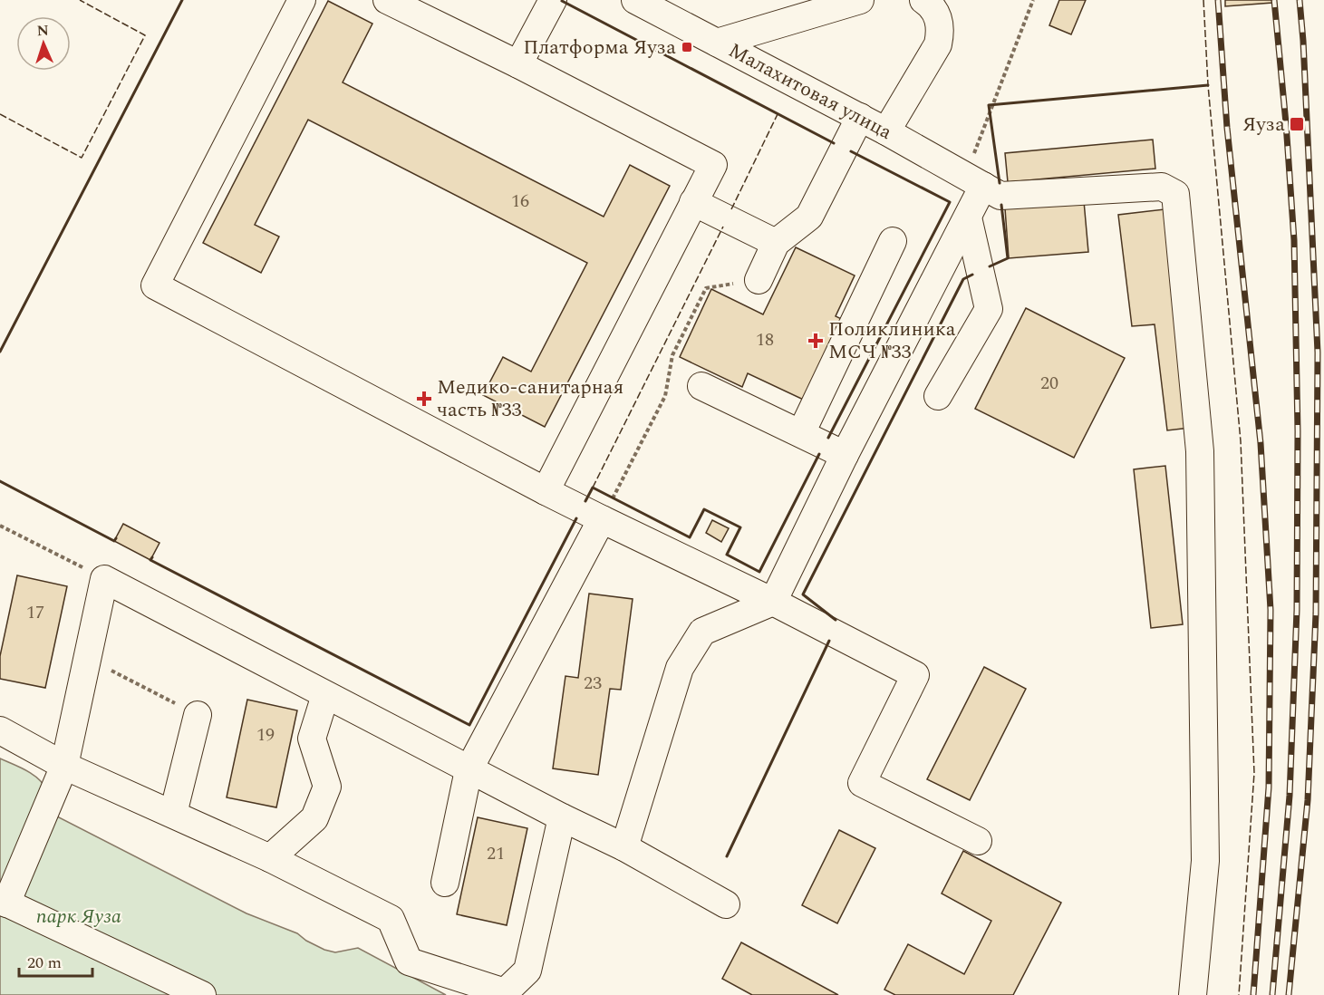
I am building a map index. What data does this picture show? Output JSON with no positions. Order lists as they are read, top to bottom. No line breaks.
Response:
{"streets":{"street":["Малахитовая улица"]},"parks":["парк Яуза"],"places":{"transit":["Платформа Яуза","Яуза"],"health":["Поликлиника МСЧ №33","Медико-санитарная часть №33"]},"house_numbers":["16","18","20","17","23","19","21"],"scale_bar":"20 m","north":"top"}
